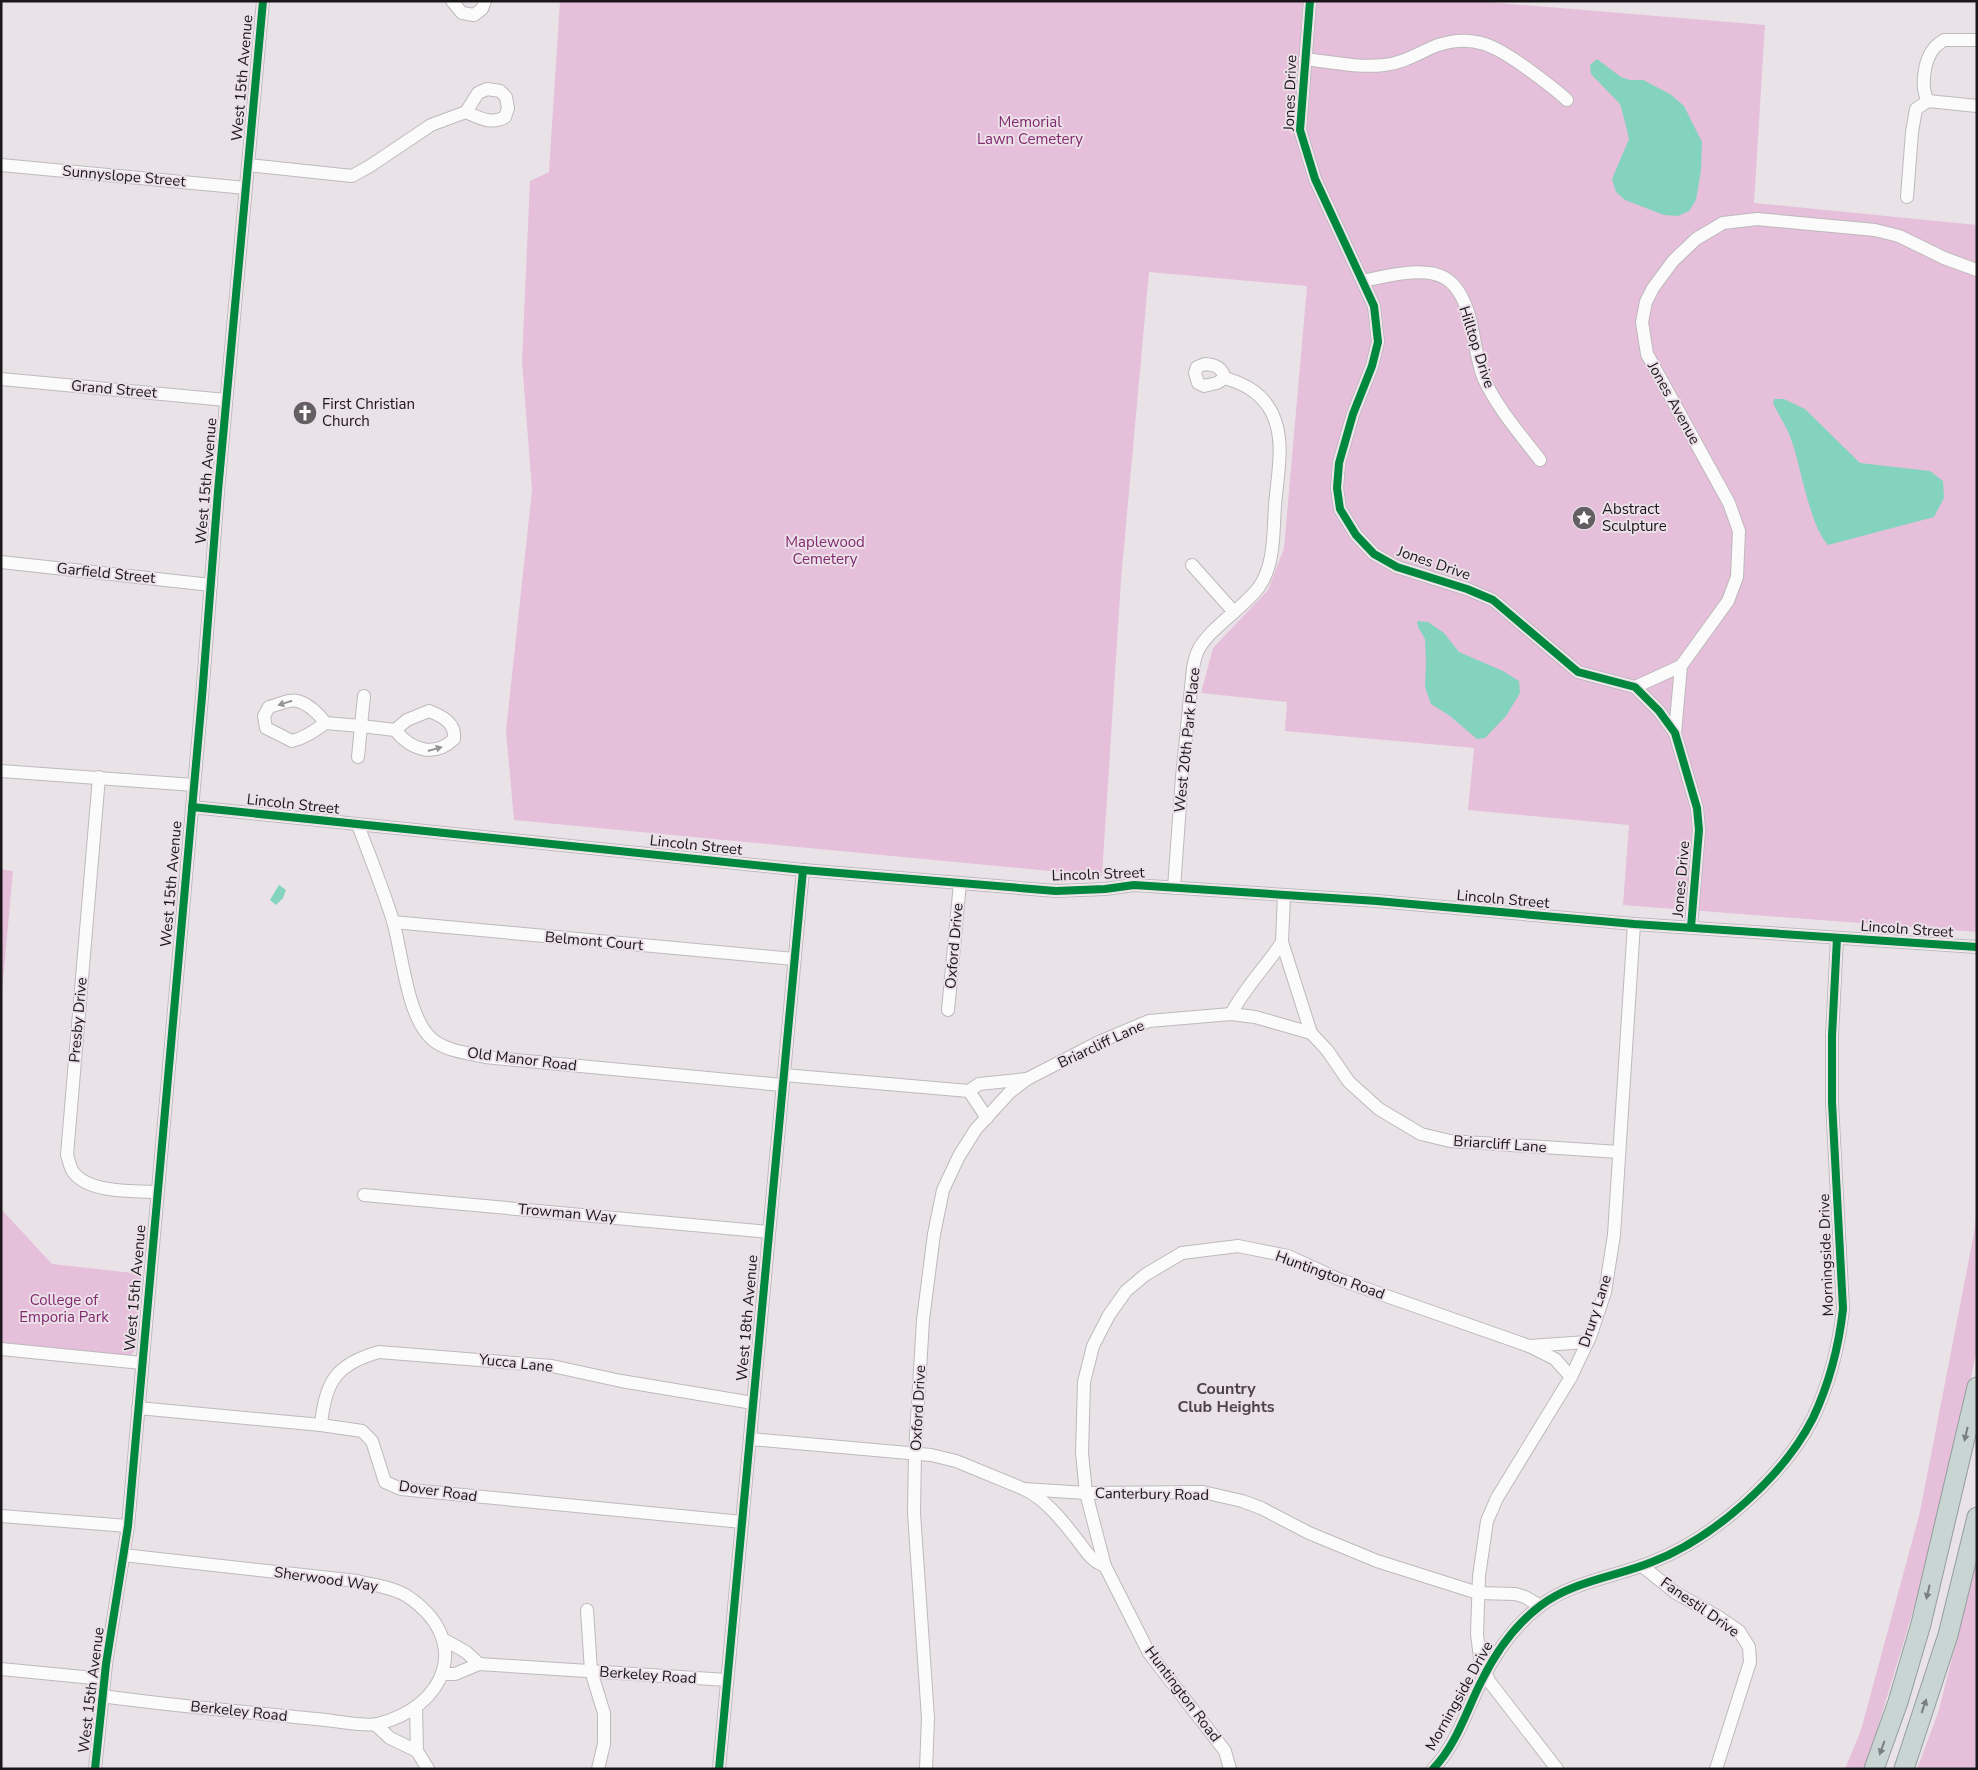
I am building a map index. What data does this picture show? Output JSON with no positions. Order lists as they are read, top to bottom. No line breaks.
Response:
{"streets":{"street":["West 15th Avenue","Jones Drive","Sunnyslope Street","Hilltop Drive","Grand Street","Jones Avenue","Garfield Street","West 20th Park Place","Lincoln Street","Belmont Court","Oxford Drive","Presby Drive","Briarcliff Lane","Old Manor Road","Trowman Way","Morningside Drive","Huntington Road","Drury Lane","West 18th Avenue","Yucca Lane","Dover Road","Canterbury Road","Sherwood Way","Fanestil Drive","Berkeley Road"]},"crossings":[["West 15th Avenue","Sunnyslope Street"],["West 15th Avenue","Grand Street"],["West 15th Avenue","Garfield Street"],["West 15th Avenue","Lincoln Street"],["West 15th Avenue","Presby Drive"],["West 15th Avenue","Dover Road"],["West 15th Avenue","Sherwood Way"],["West 15th Avenue","Berkeley Road"],["Jones Drive","Hilltop Drive"],["Jones Drive","Lincoln Street"],["West 20th Park Place","Lincoln Street"],["Lincoln Street","Oxford Drive"],["Lincoln Street","Old Manor Road"],["Lincoln Street","Morningside Drive"],["Lincoln Street","Drury Lane"],["Lincoln Street","West 18th Avenue"],["Belmont Court","Old Manor Road"],["Belmont Court","West 18th Avenue"],["Oxford Drive","Briarcliff Lane"],["Oxford Drive","Canterbury Road"],["Briarcliff Lane","Old Manor Road"],["Briarcliff Lane","Drury Lane"],["Briarcliff Lane","West 18th Avenue"],["Old Manor Road","West 18th Avenue"],["Trowman Way","West 18th Avenue"],["Morningside Drive","Drury Lane"],["Morningside Drive","Canterbury Road"],["Morningside Drive","Fanestil Drive"],["Huntington Road","Drury Lane"],["Huntington Road","Canterbury Road"],["Drury Lane","Canterbury Road"],["West 18th Avenue","Yucca Lane"],["West 18th Avenue","Dover Road"],["West 18th Avenue","Canterbury Road"],["West 18th Avenue","Berkeley Road"],["Yucca Lane","Dover Road"],["Sherwood Way","Berkeley Road"]],"districts":["Country Club Heights"],"parks":["Memorial Lawn Cemetery","Maplewood Cemetery","College of Emporia Park"],"places":{"church":["First Christian Church"],"place":["Abstract Sculpture"]}}
